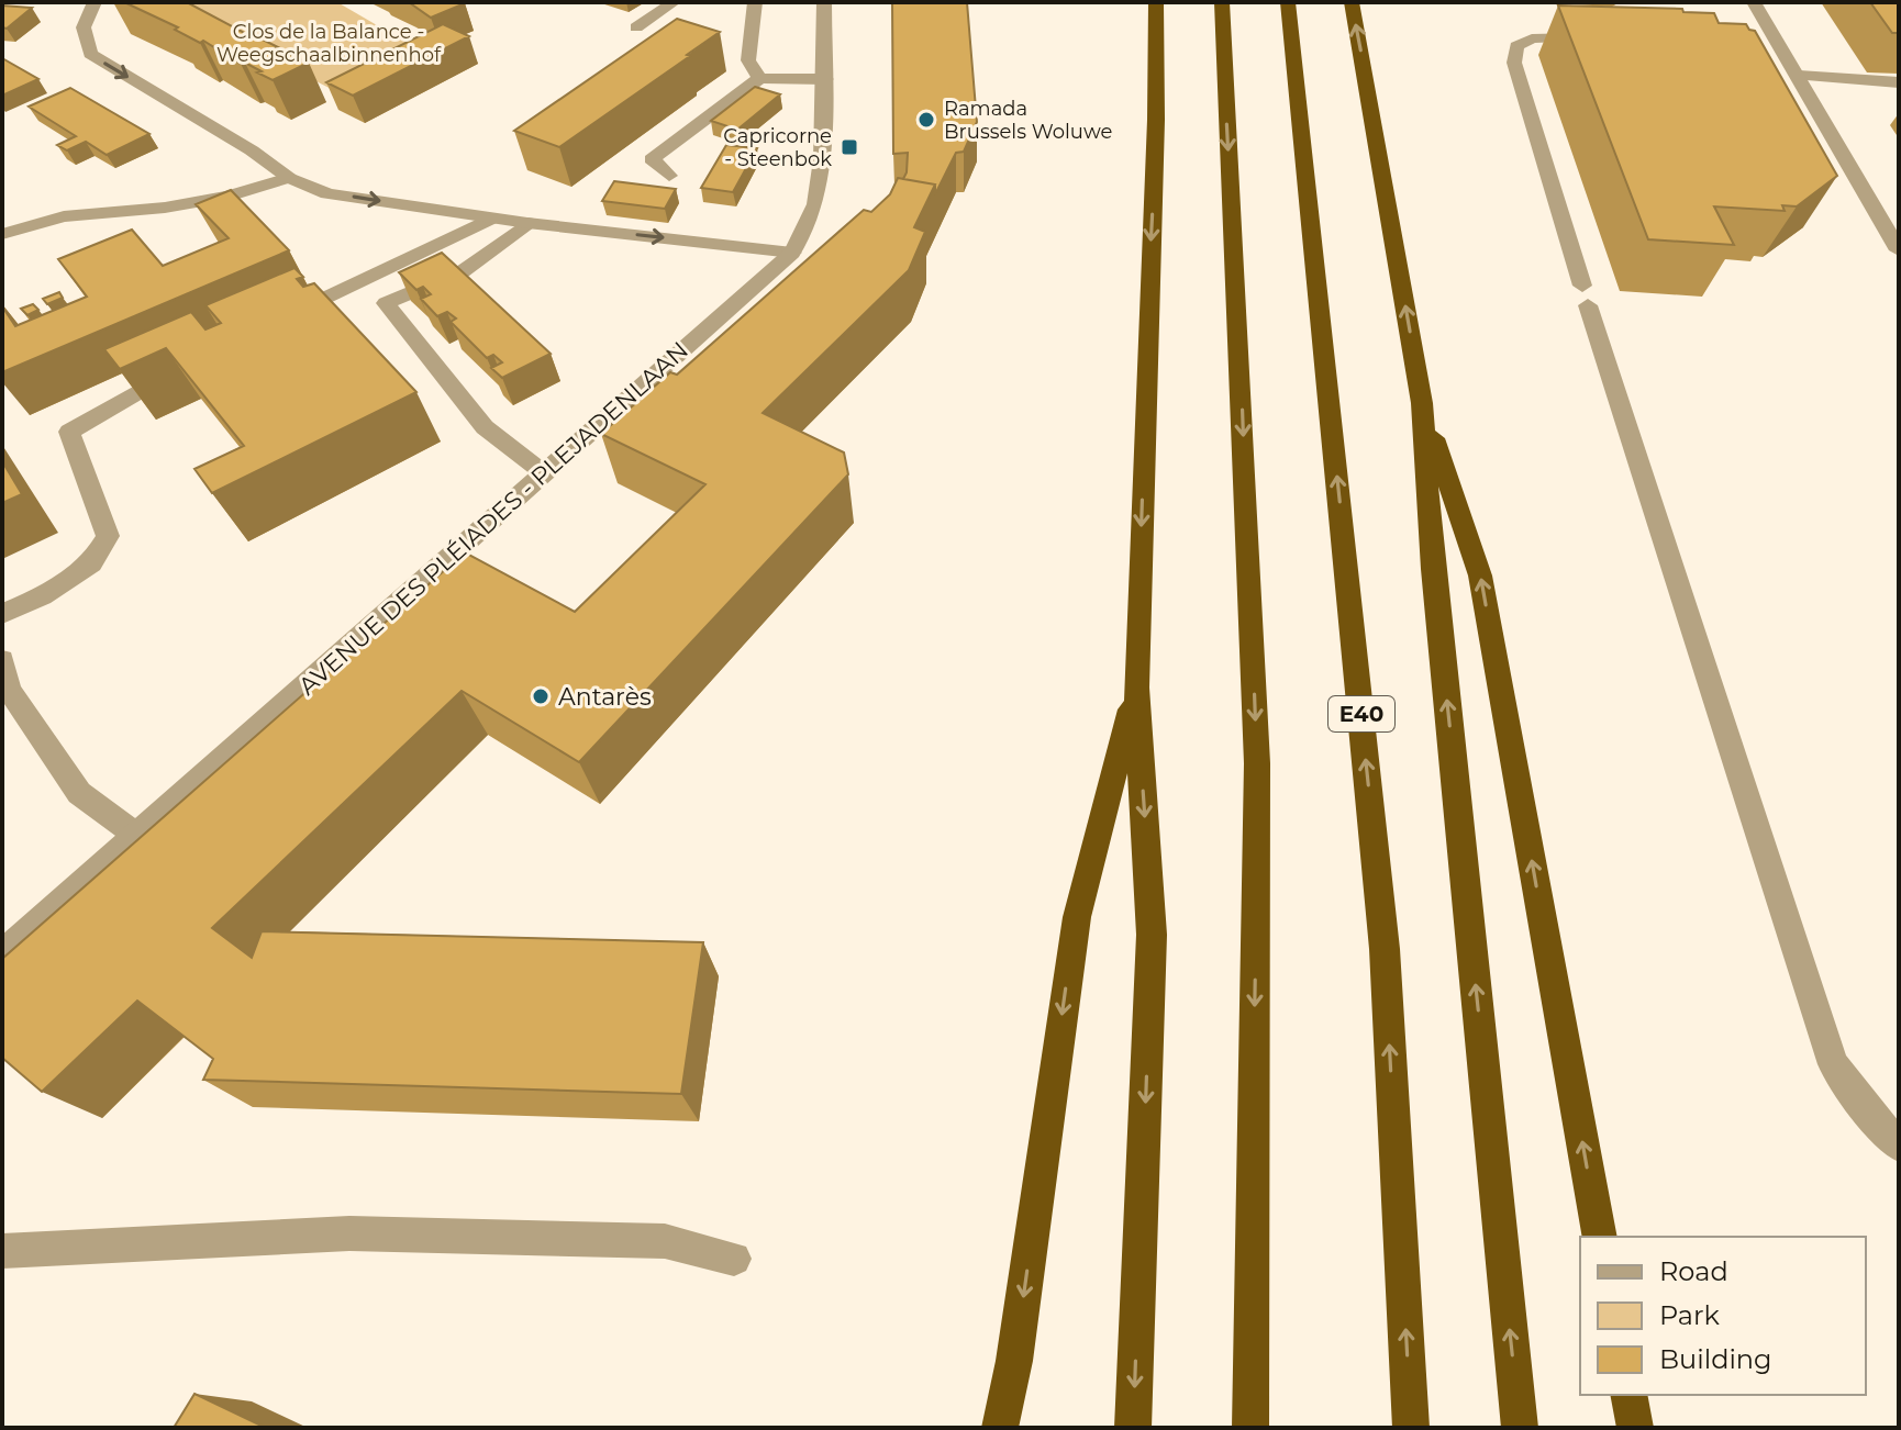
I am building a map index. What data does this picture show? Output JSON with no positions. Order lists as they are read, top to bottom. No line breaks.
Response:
{"streets":{"highway":["E40"],"street":["AVENUE DES PLÉIADES - PLEJADENLAAN"]},"parks":["Clos de la Balance - Weegschaalbinnenhof"],"places":{"other":["Ramada Brussels Woluwe","Antarès"],"transit":["Capricorne - Steenbok"]},"legend":["Road","Park","Building"]}
